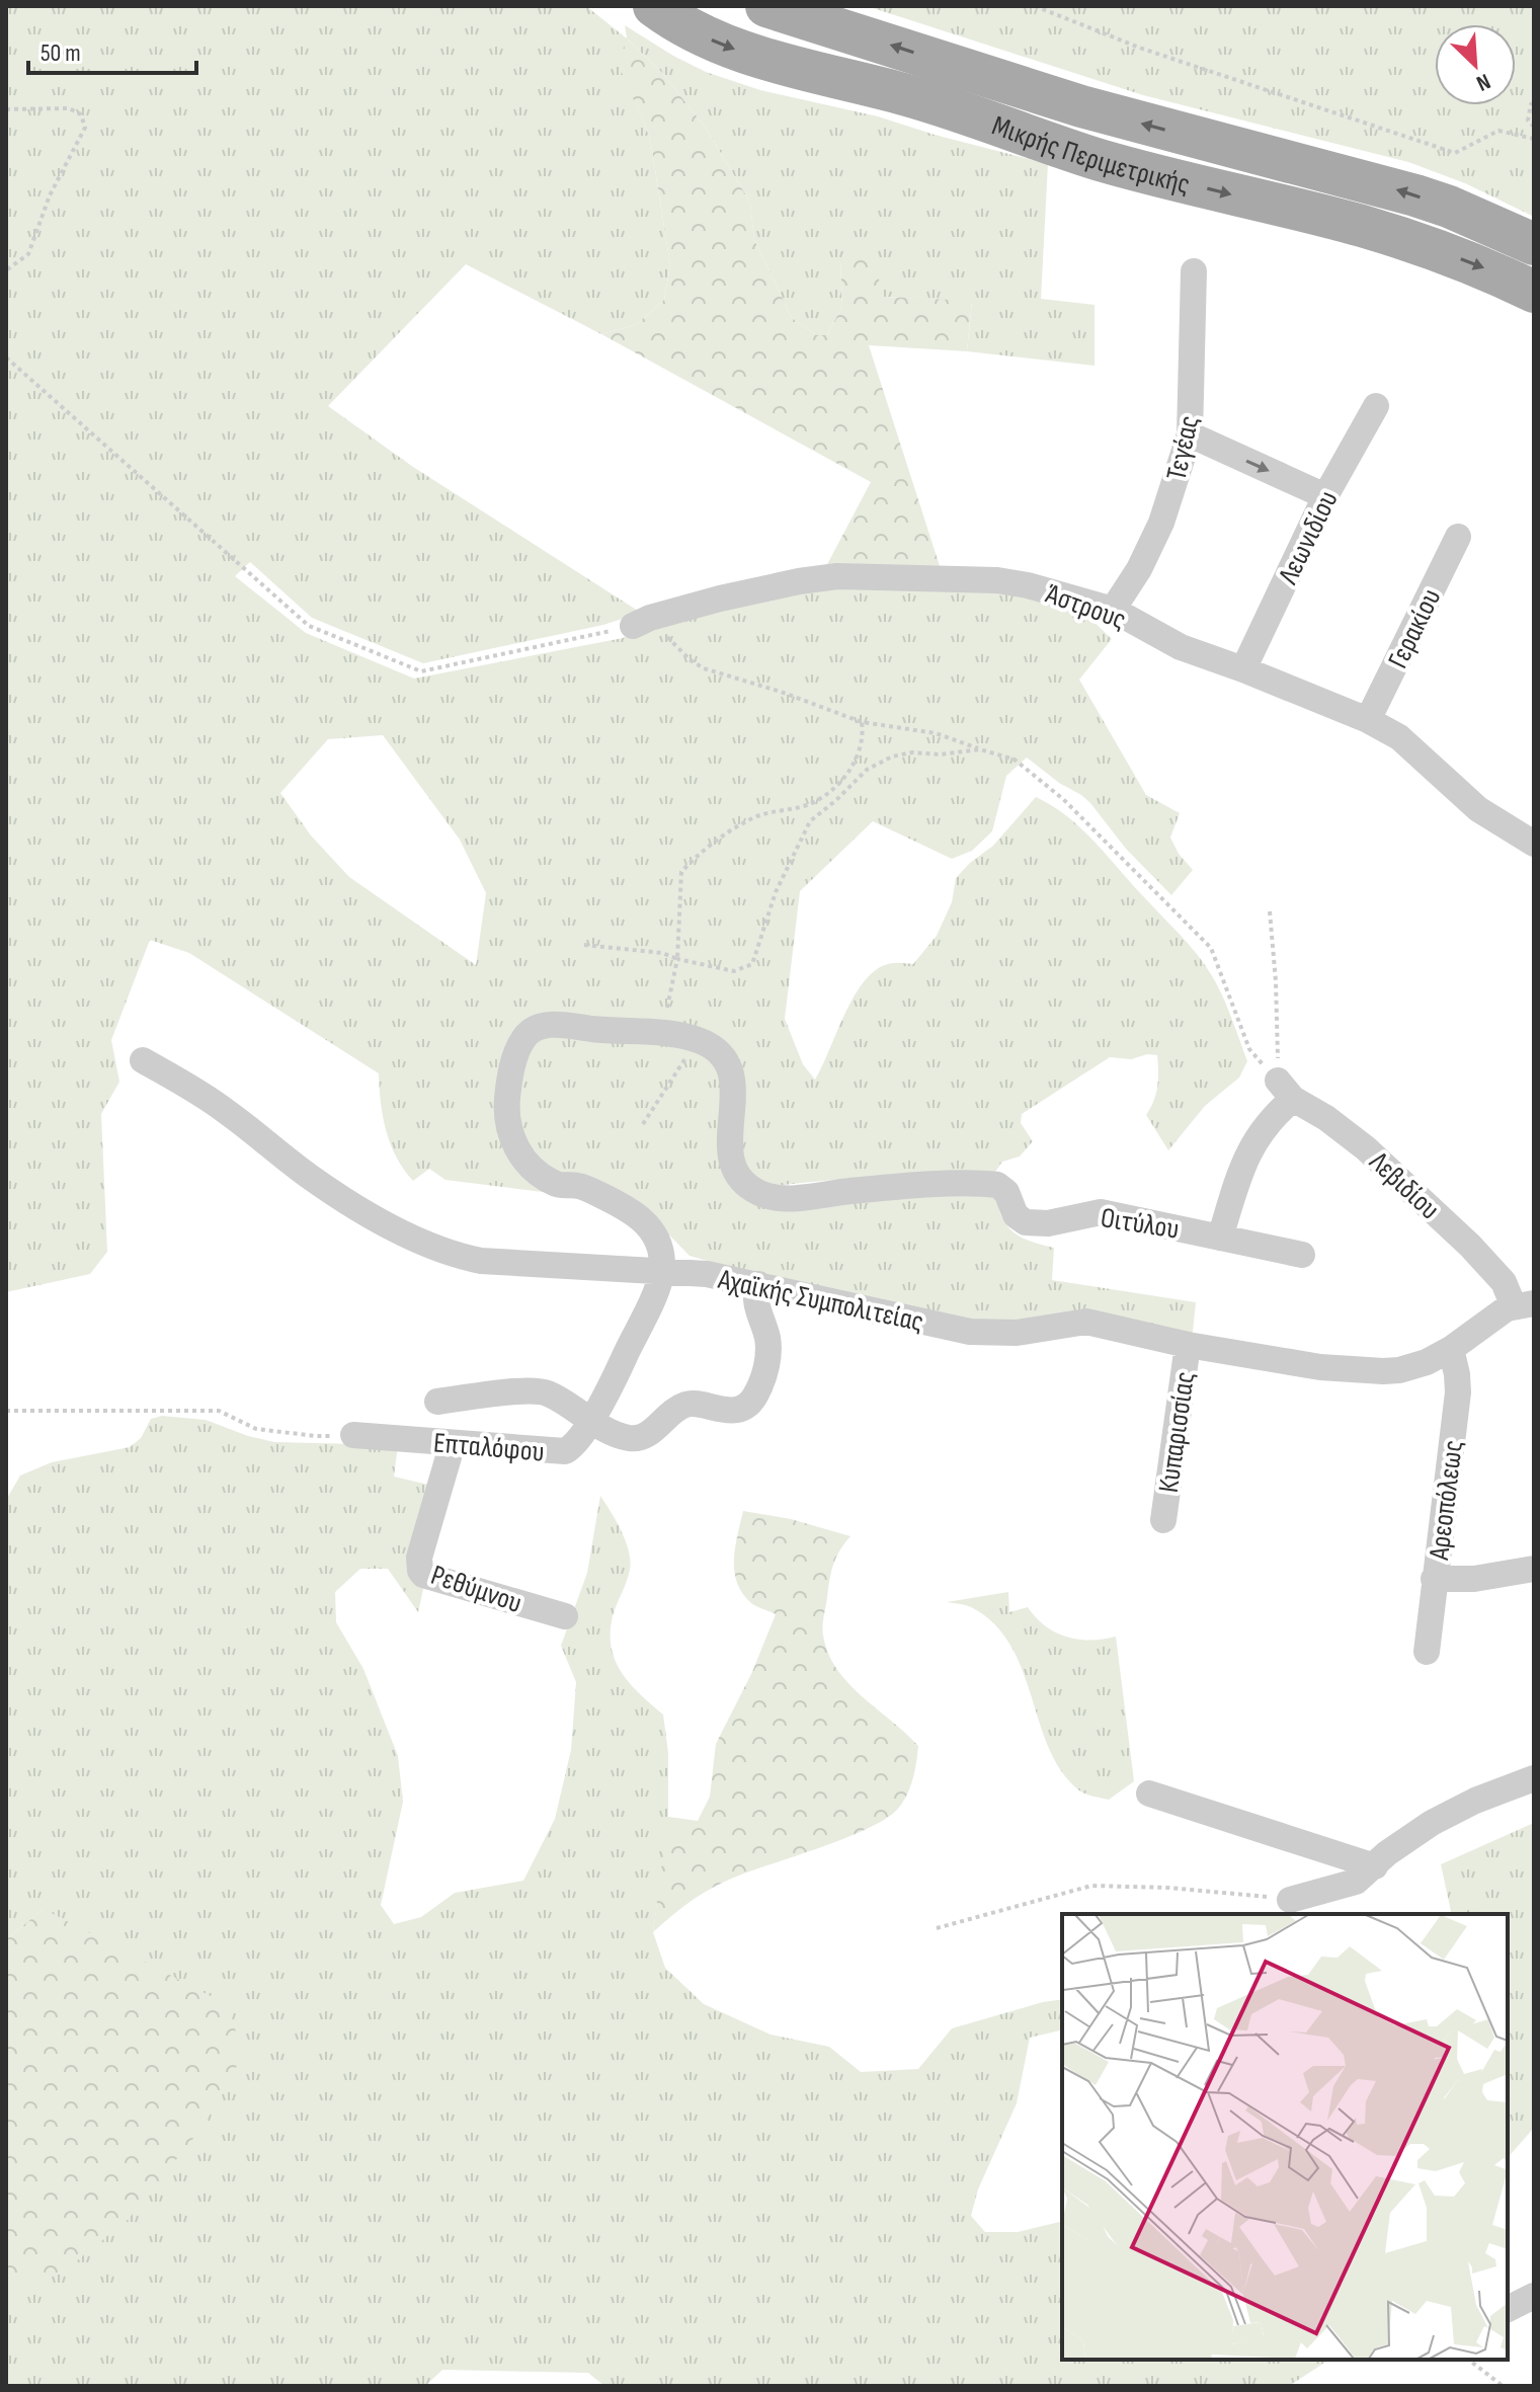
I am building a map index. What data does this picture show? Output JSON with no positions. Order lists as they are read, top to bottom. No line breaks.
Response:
{"streets":{"main road":["Μικρής Περιμετρικής"],"street":["Τεγέας","Λεωνιδίου","Άστρους","Γερακίου","Λεβιδίου","Οιτύλου","Αχαϊκής Συμπολιτείας","Κυπαρισσίας","Επταλόφου","Αρεοπόλεως","Ρεθύμνου"]},"crossings":[["Τεγέας","Άστρους"],["Λεωνιδίου","Άστρους"],["Άστρους","Γερακίου"],["Λεβιδίου","Αχαϊκής Συμπολιτείας"],["Αχαϊκής Συμπολιτείας","Κυπαρισσίας"],["Αχαϊκής Συμπολιτείας","Επταλόφου"],["Αχαϊκής Συμπολιτείας","Αρεοπόλεως"],["Επταλόφου","Ρεθύμνου"]],"scale_bar":"50 m","north":"bottom right"}
